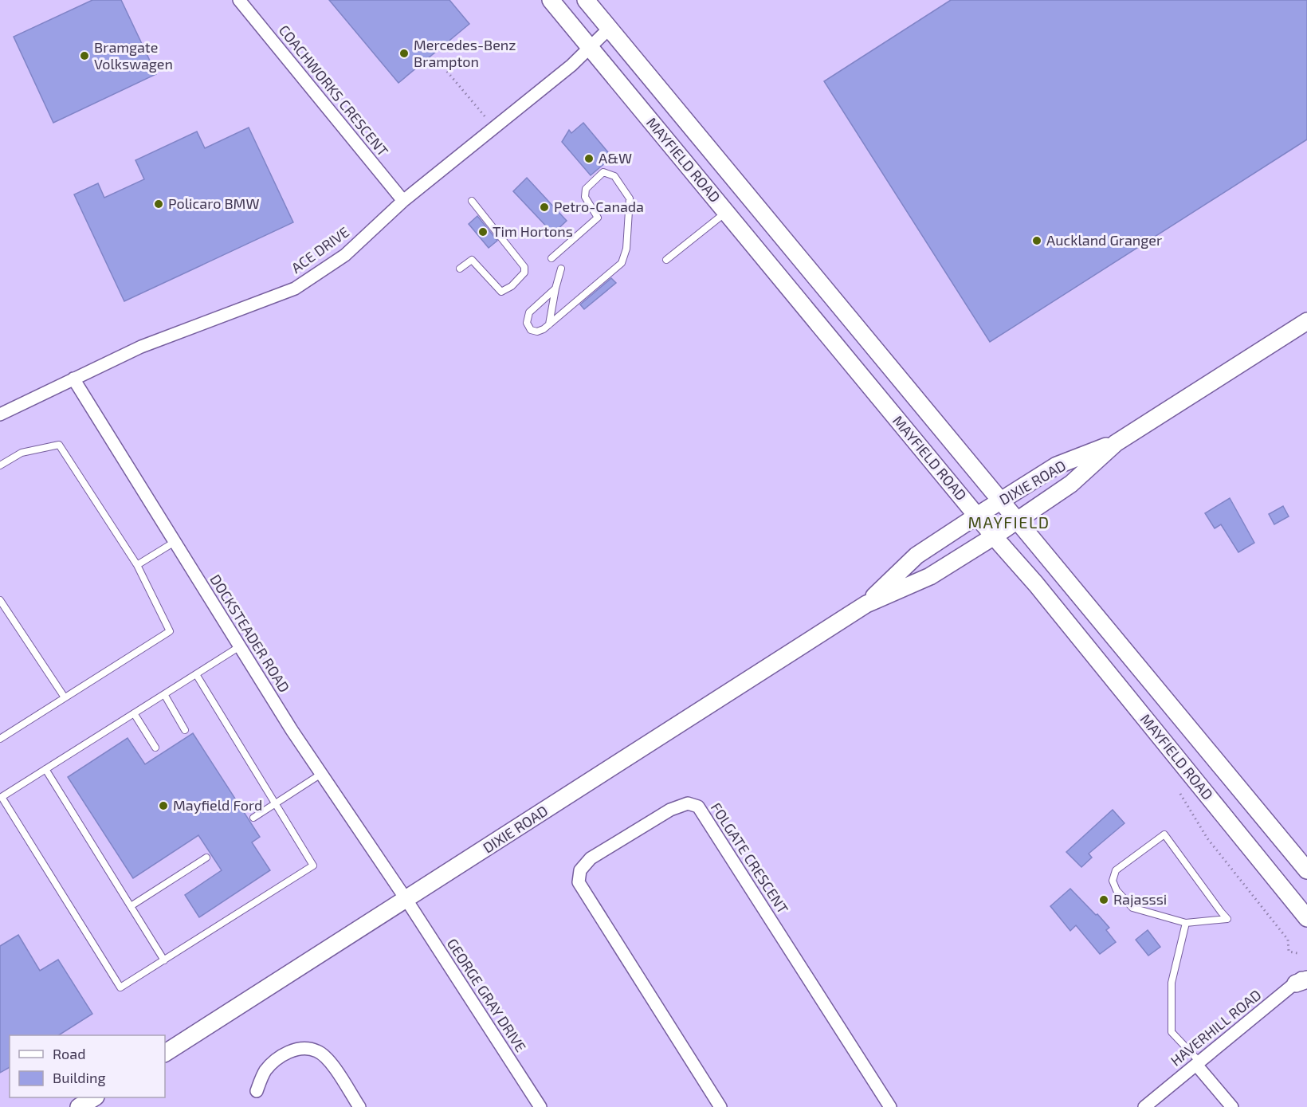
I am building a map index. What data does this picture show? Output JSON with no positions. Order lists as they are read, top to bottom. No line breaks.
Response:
{"streets":{"main road":["MAYFIELD ROAD","DIXIE ROAD"],"street":["COACHWORKS CRESCENT","ACE DRIVE","DOCKSTEADER ROAD","FOLGATE CRESCENT","GEORGE GRAY DRIVE","HAVERHILL ROAD"]},"crossings":[["COACHWORKS CRESCENT","ACE DRIVE"],["MAYFIELD ROAD","ACE DRIVE"],["MAYFIELD ROAD","DIXIE ROAD"],["ACE DRIVE","DOCKSTEADER ROAD"],["DIXIE ROAD","DOCKSTEADER ROAD"],["DIXIE ROAD","GEORGE GRAY DRIVE"],["DOCKSTEADER ROAD","GEORGE GRAY DRIVE"]],"districts":["MAYFIELD"],"places":["Mercedes-Benz Brampton","Bramgate Volkswagen","A&W","Policaro BMW","Petro-Canada","Tim Hortons","Auckland Granger","Mayfield Ford","Rajasssi"],"legend":["Road","Building"]}
